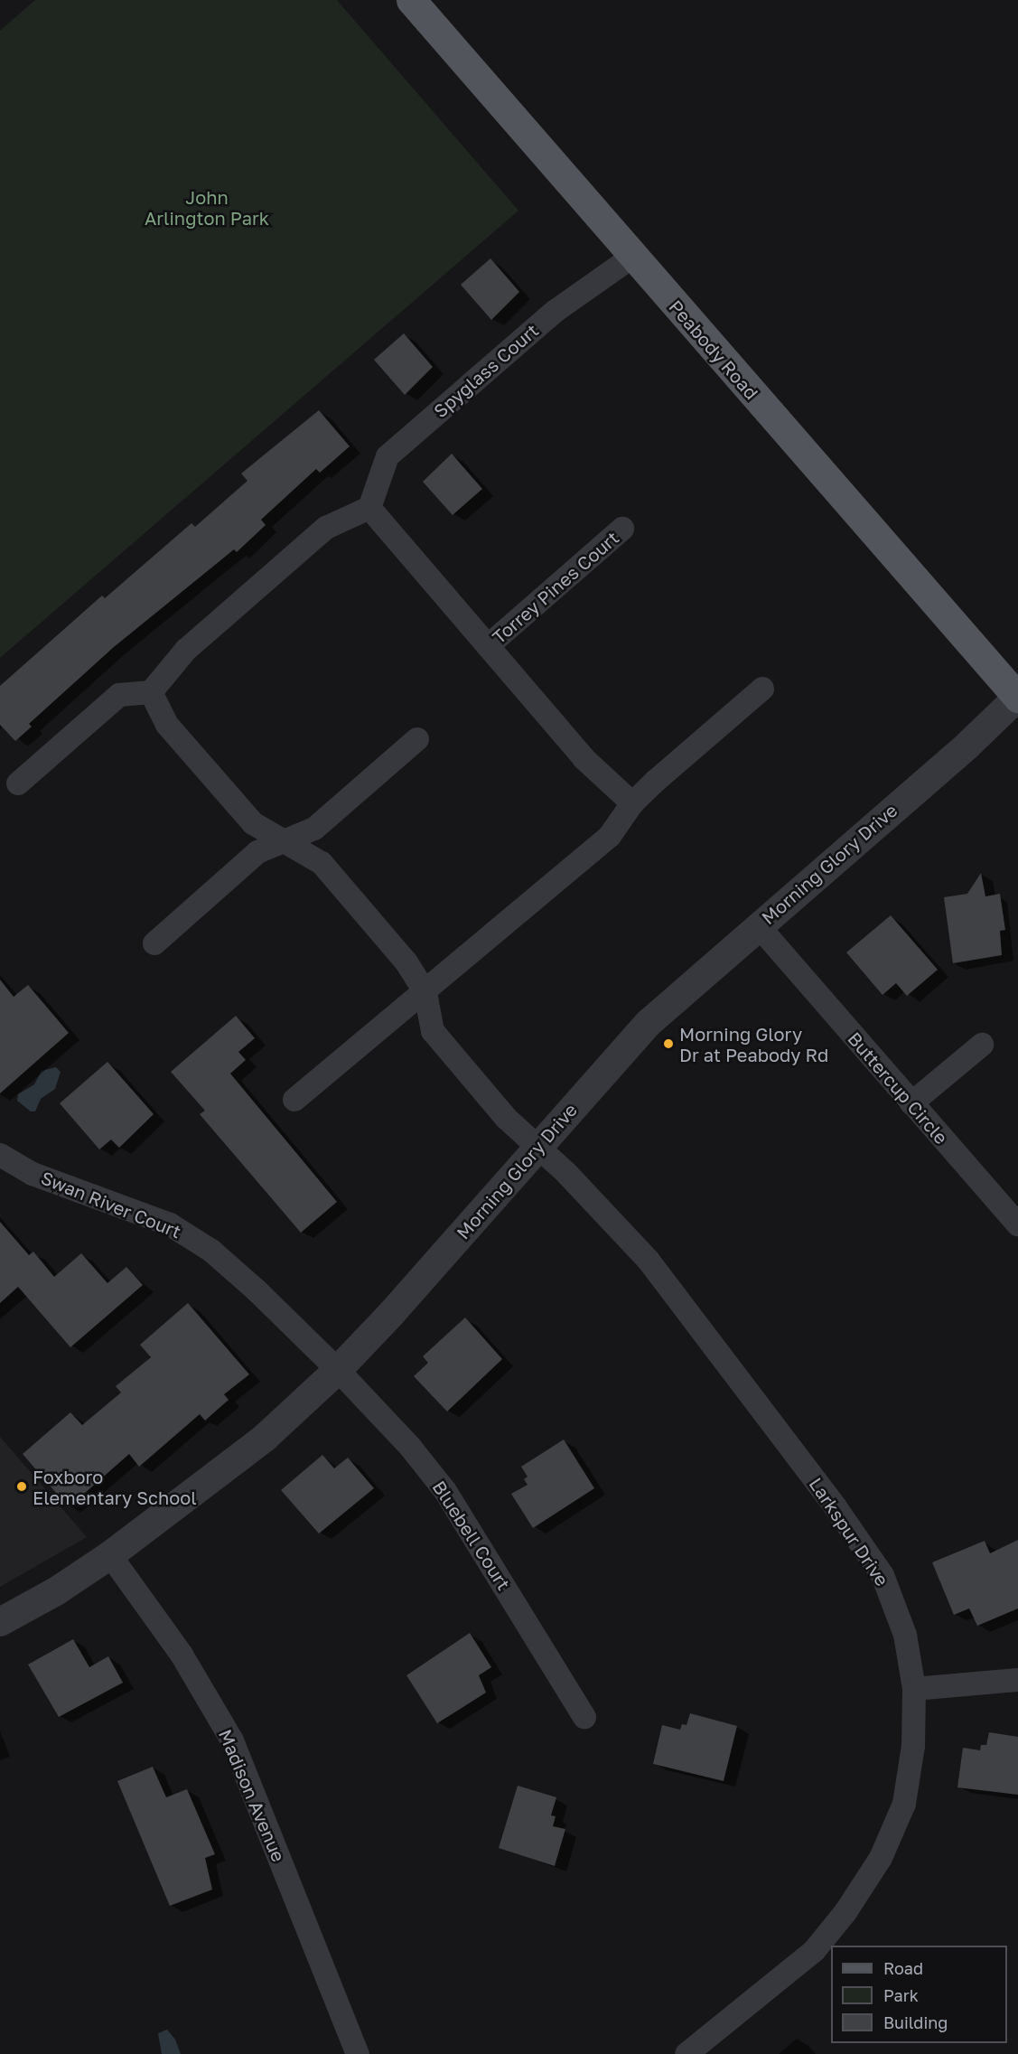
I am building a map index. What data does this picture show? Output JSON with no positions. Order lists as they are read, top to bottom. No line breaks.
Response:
{"streets":{"main road":["Peabody Road"],"street":["Spyglass Court","Torrey Pines Court","Morning Glory Drive","Buttercup Circle","Swan River Court","Larkspur Drive","Bluebell Court","Madison Avenue"]},"crossings":[["Peabody Road","Spyglass Court"],["Peabody Road","Morning Glory Drive"],["Morning Glory Drive","Buttercup Circle"],["Morning Glory Drive","Swan River Court"],["Morning Glory Drive","Larkspur Drive"],["Morning Glory Drive","Bluebell Court"],["Morning Glory Drive","Madison Avenue"],["Swan River Court","Bluebell Court"]],"parks":["John Arlington Park"],"places":["Morning Glory Dr at Peabody Rd","Foxboro Elementary School"],"legend":["Road","Park","Building"]}
